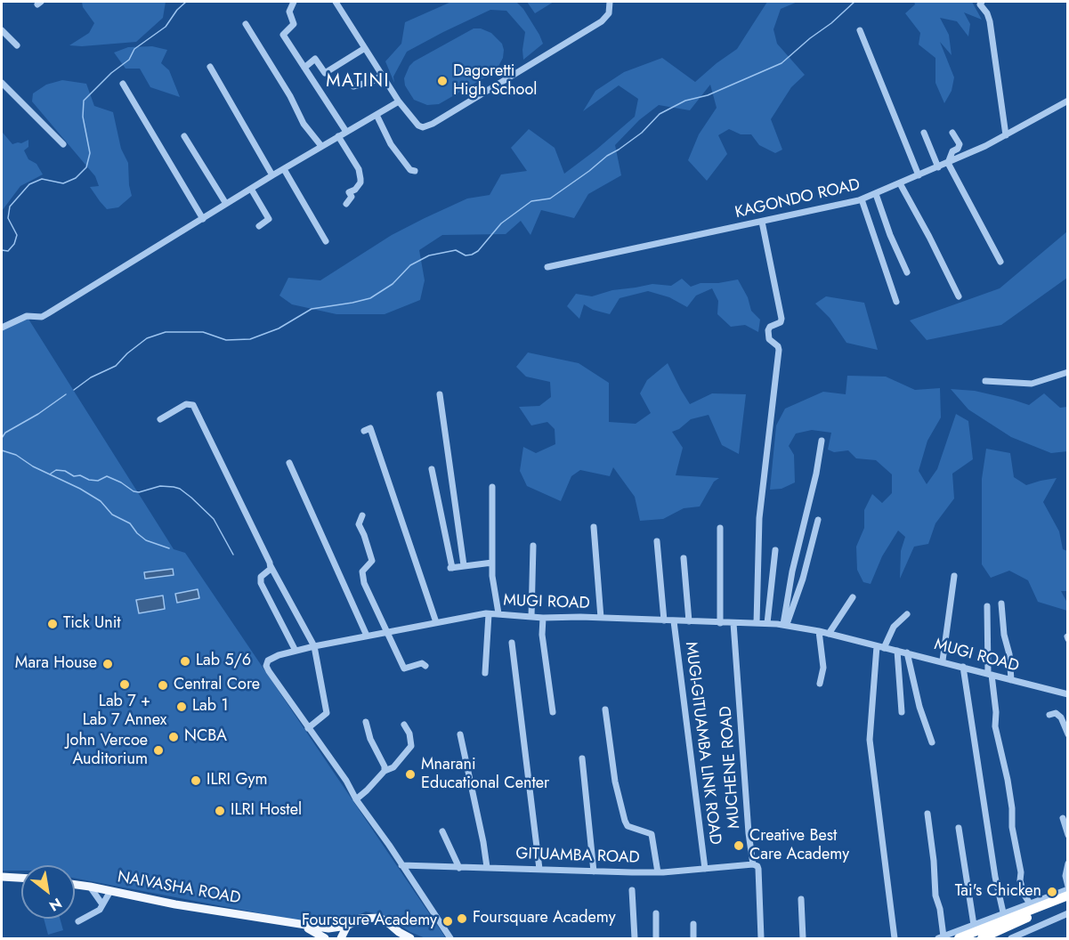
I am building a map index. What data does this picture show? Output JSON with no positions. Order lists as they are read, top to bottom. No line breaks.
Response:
{"streets":{"main road":["NAIVASHA ROAD"],"street":["KAGONDO ROAD","MUGI ROAD","MUGI-GITUAMBA LINK ROAD","MUCHENE ROAD","GITUAMBA ROAD"]},"crossings":[["MUGI ROAD","MUGI-GITUAMBA LINK ROAD"],["MUGI ROAD","MUCHENE ROAD"],["MUGI ROAD","GITUAMBA ROAD"],["MUGI-GITUAMBA LINK ROAD","GITUAMBA ROAD"],["MUCHENE ROAD","GITUAMBA ROAD"]],"districts":["MATINI"],"places":["Dagoretti High School","Tick Unit","Lab 5/6","Mara House","Lab 7 + Lab 7 Annex","Central Core","Lab 1","NCBA","John Vercoe Auditorium","Mnarani Educational Center","ILRI Gym","ILRI Hostel","Creative Best Care Academy","Tai's Chicken","Foursquare Academy","Foursqure Academy"],"north":"bottom right"}
